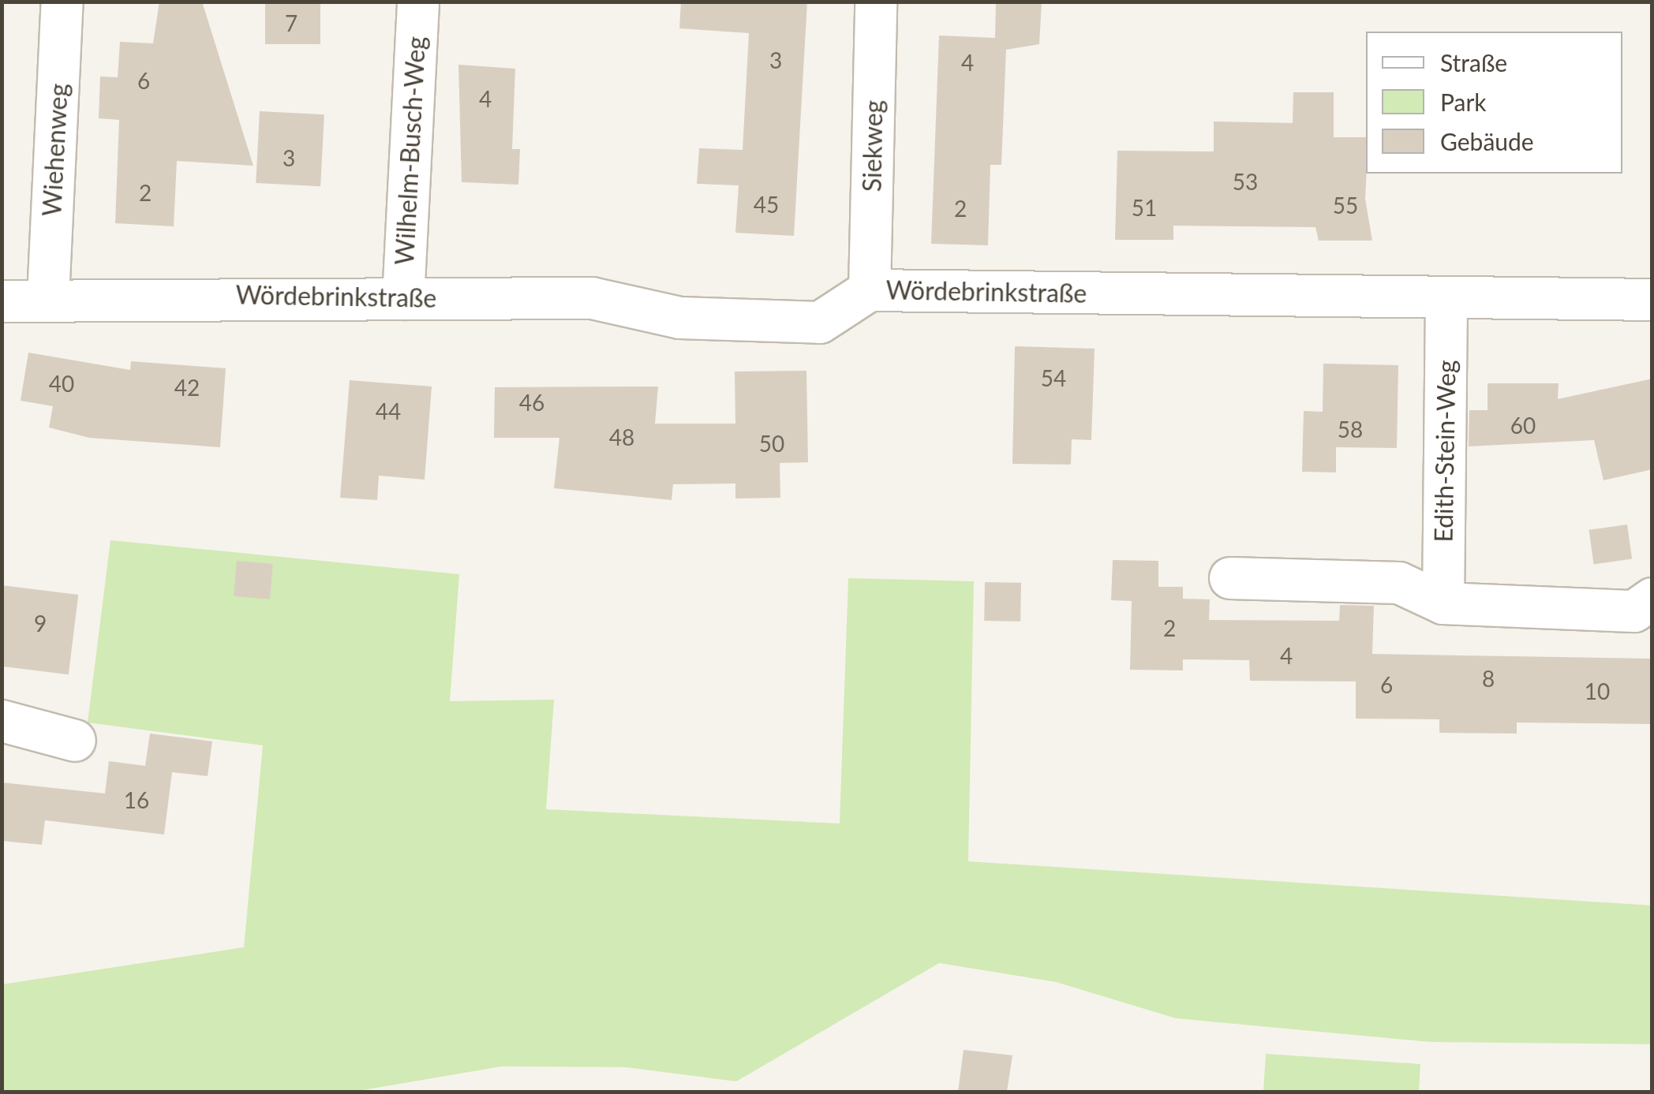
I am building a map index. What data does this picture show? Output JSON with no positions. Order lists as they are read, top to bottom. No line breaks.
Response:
{"streets":{"street":["Siekweg","Wiehenweg","Wilhelm-Busch-Weg","Wördebrinkstraße","Edith-Stein-Weg"]},"crossings":[["Siekweg","Wördebrinkstraße"],["Wiehenweg","Wördebrinkstraße"],["Wilhelm-Busch-Weg","Wördebrinkstraße"],["Wördebrinkstraße","Edith-Stein-Weg"]],"house_numbers":["7","3","4","6","4","3","53","2","45","55","51","2","54","40","42","46","44","60","58","48","50","9","2","4","8","6","10","16"],"legend":["Straße","Park","Gebäude"]}
